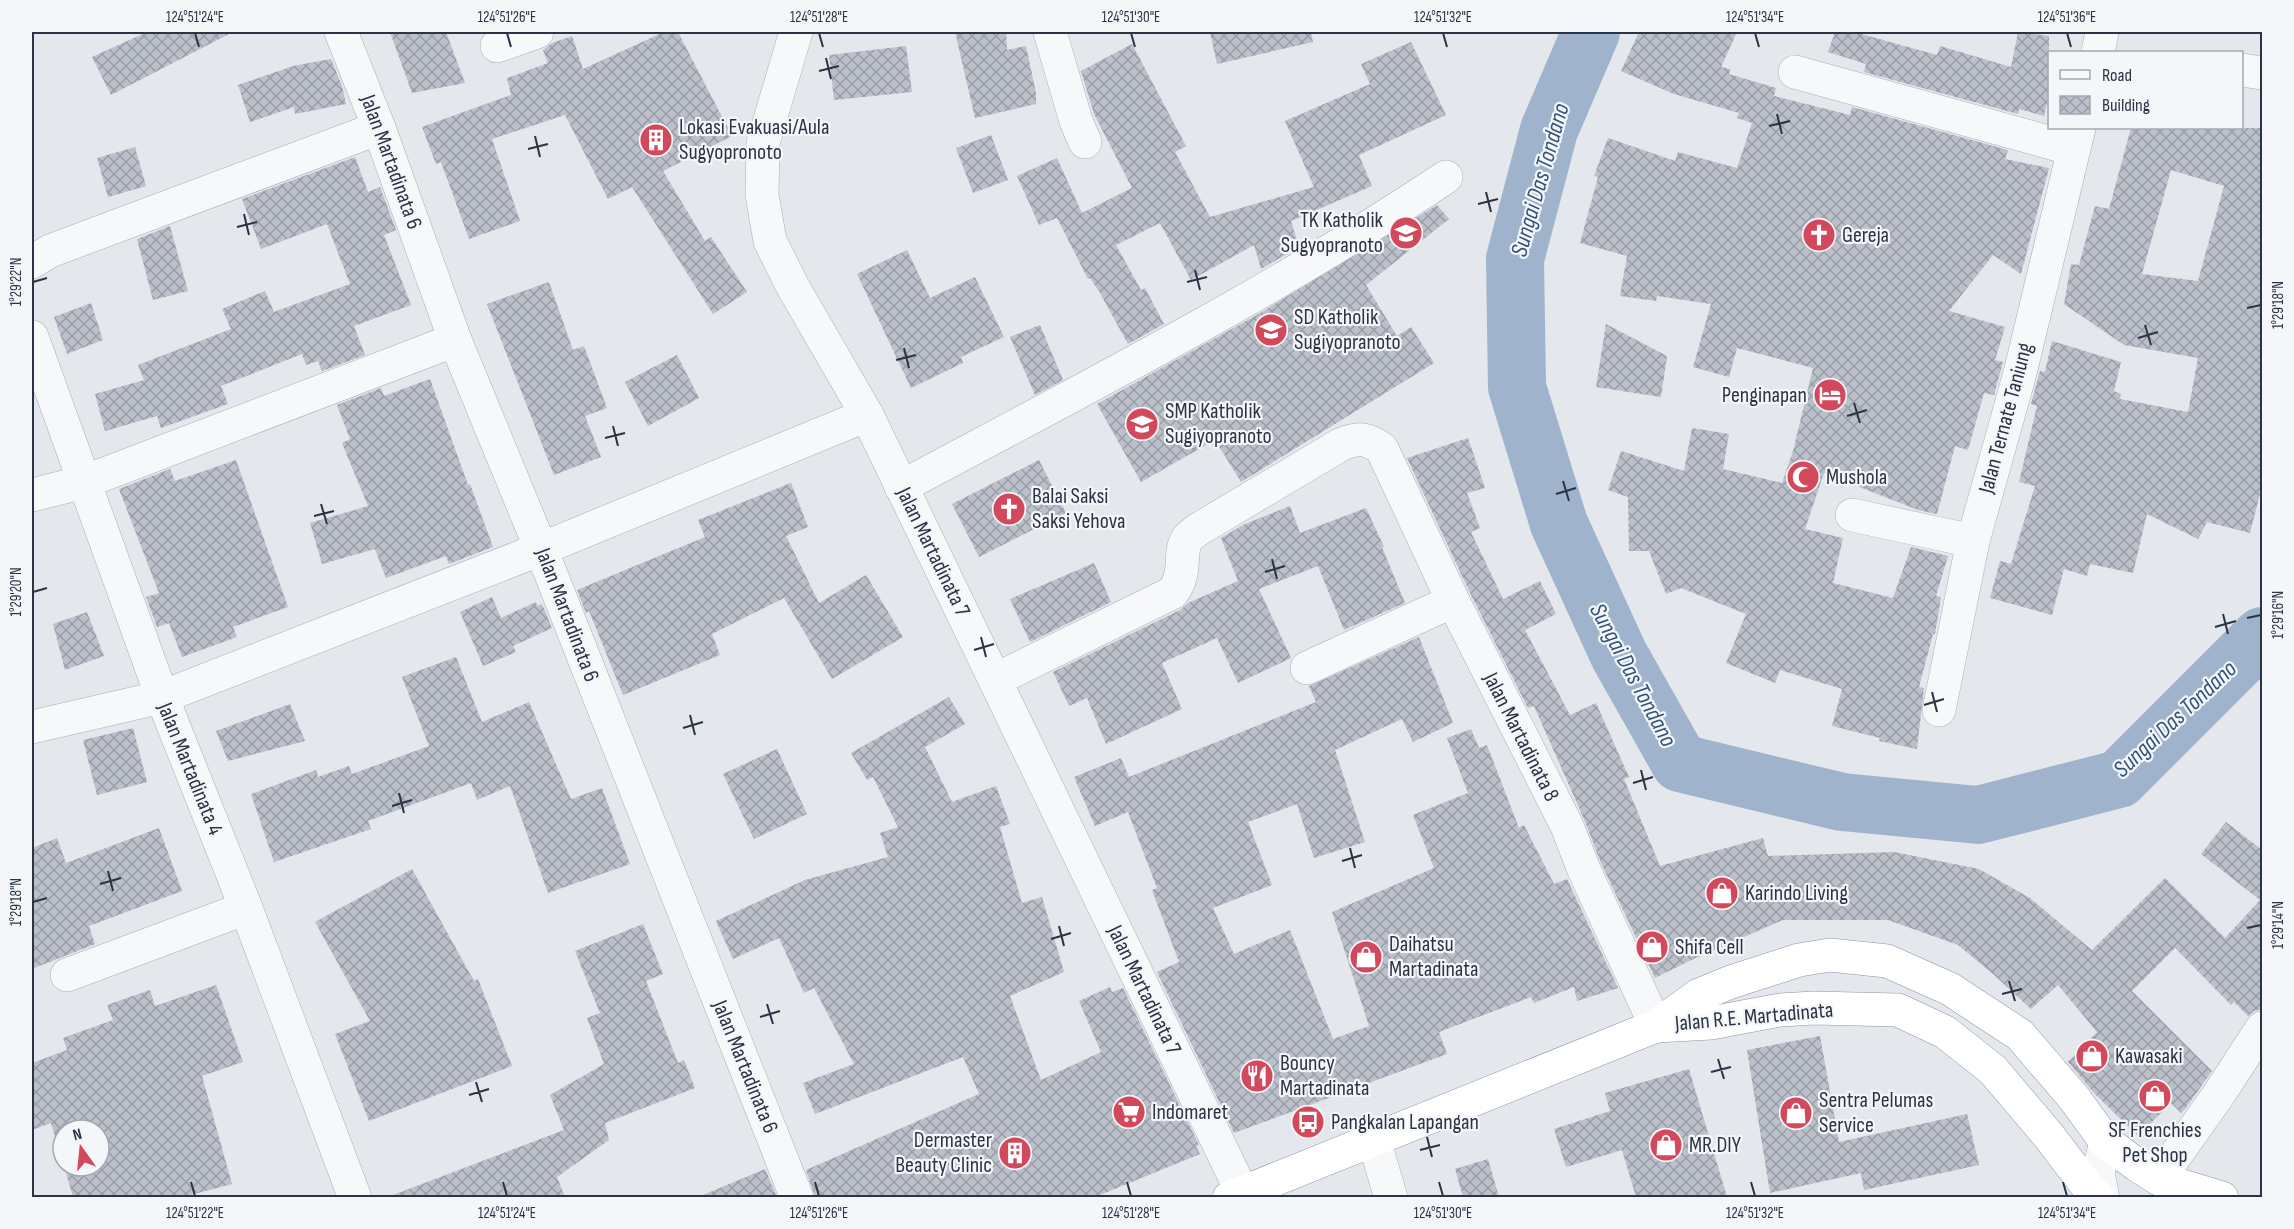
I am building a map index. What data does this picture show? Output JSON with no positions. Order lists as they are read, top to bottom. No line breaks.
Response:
{"streets":{"highway":["Jalan R.E. Martadinata"],"street":["Jalan Martadinata 6","Jalan Ternate Taniung","Jalan Martadinata 7","Jalan Martadinata 8","Jalan Martadinata 4"]},"crossings":[["Jalan Martadinata 7","Jalan Martadinata 8"],["Jalan Martadinata 7","Jalan R.E. Martadinata"],["Jalan Martadinata 8","Jalan R.E. Martadinata"]],"water":["Sungai Das Tondano"],"places":{"building":["Lokasi Evakuasi/Aula Sugyopronoto","Dermaster Beauty Clinic"],"school or university":["TK Katholik Sugyopranoto","SD Katholik Sugiyopranoto","SMP Katholik Sugiyopranoto"],"church":["Gereja","Balai Saksi Saksi Yehova"],"hotel":["Penginapan"],"mosque":["Mushola"],"shop":["Karindo Living","Shifa Cell","Daihatsu Martadinata","Kawasaki","SF Frenchies Pet Shop","Sentra Pelumas Service","MR.DIY"],"restaurant":["Bouncy Martadinata"],"supermarket":["Indomaret"],"bus stop":["Pangkalan Lapangan"]},"legend":["Road","Building"],"north":"top","coordinates":["124°51'24\"E","124°51'26\"E","124°51'28\"E","124°51'30\"E","124°51'32\"E","124°51'34\"E","124°51'36\"E","1°29'22\"N","1°29'18\"N","1°29'20\"N","1°29'16\"N","1°29'14\"N","124°51'22\"E"]}
